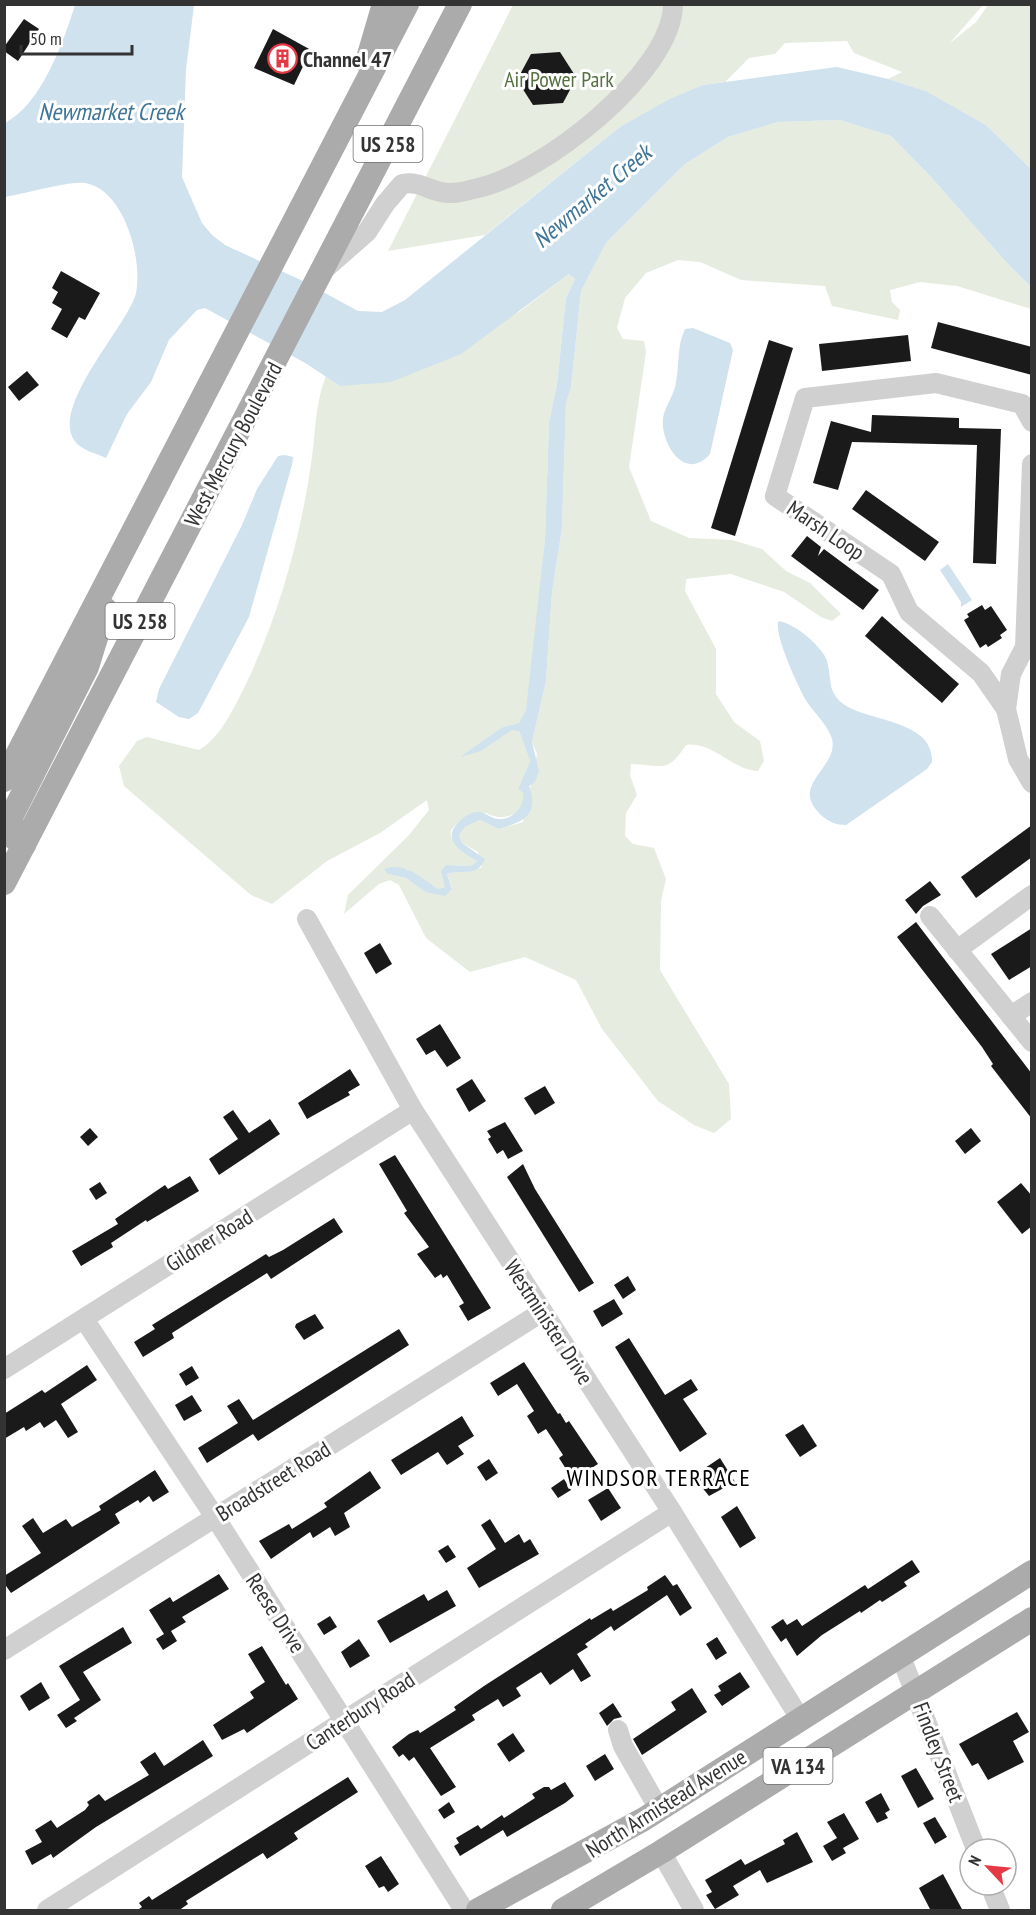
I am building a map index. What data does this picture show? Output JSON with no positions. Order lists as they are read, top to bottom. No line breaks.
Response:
{"streets":{"main road":["US 258","West Mercury Boulevard","VA 134","North Armistead Avenue"],"street":["Marsh Loop","Gildner Road","Westminister Drive","Broadstreet Road","Reese Drive","Canterbury Road","Findley Street"]},"crossings":[["Gildner Road","Westminister Drive"],["Gildner Road","Reese Drive"],["Westminister Drive","Broadstreet Road"],["Westminister Drive","Canterbury Road"],["Westminister Drive","North Armistead Avenue"],["Broadstreet Road","Reese Drive"],["Reese Drive","Canterbury Road"],["Findley Street","North Armistead Avenue"]],"districts":["WINDSOR TERRACE"],"water":["Newmarket Creek"],"parks":["Air Power Park"],"places":{"building":["Channel 47"]},"scale_bar":"50 m","north":"top left"}
